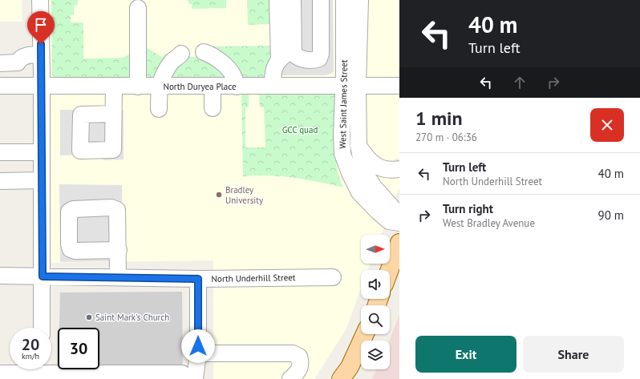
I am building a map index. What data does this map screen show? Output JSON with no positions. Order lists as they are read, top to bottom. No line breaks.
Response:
{"streets":{"street":["North Duryea Place","West Saint James Street","North Underhill Street"]},"crossings":[["North Duryea Place","West Saint James Street"]],"parks":["GCC quad"],"places":["Bradley University","Saint Mark's Church"],"north":"right","page":{"turn":["40 m","Turn left"],"heading":["1 min","270 m · 06:36"],"list":[{"name":"Turn left","note":"North Underhill Street","value":"40 m"},{"name":"Turn right","note":"West Bradley Avenue","value":"90 m"}],"speed":"20 km/h","limit":"30","buttons":["Exit","Share"]}}
